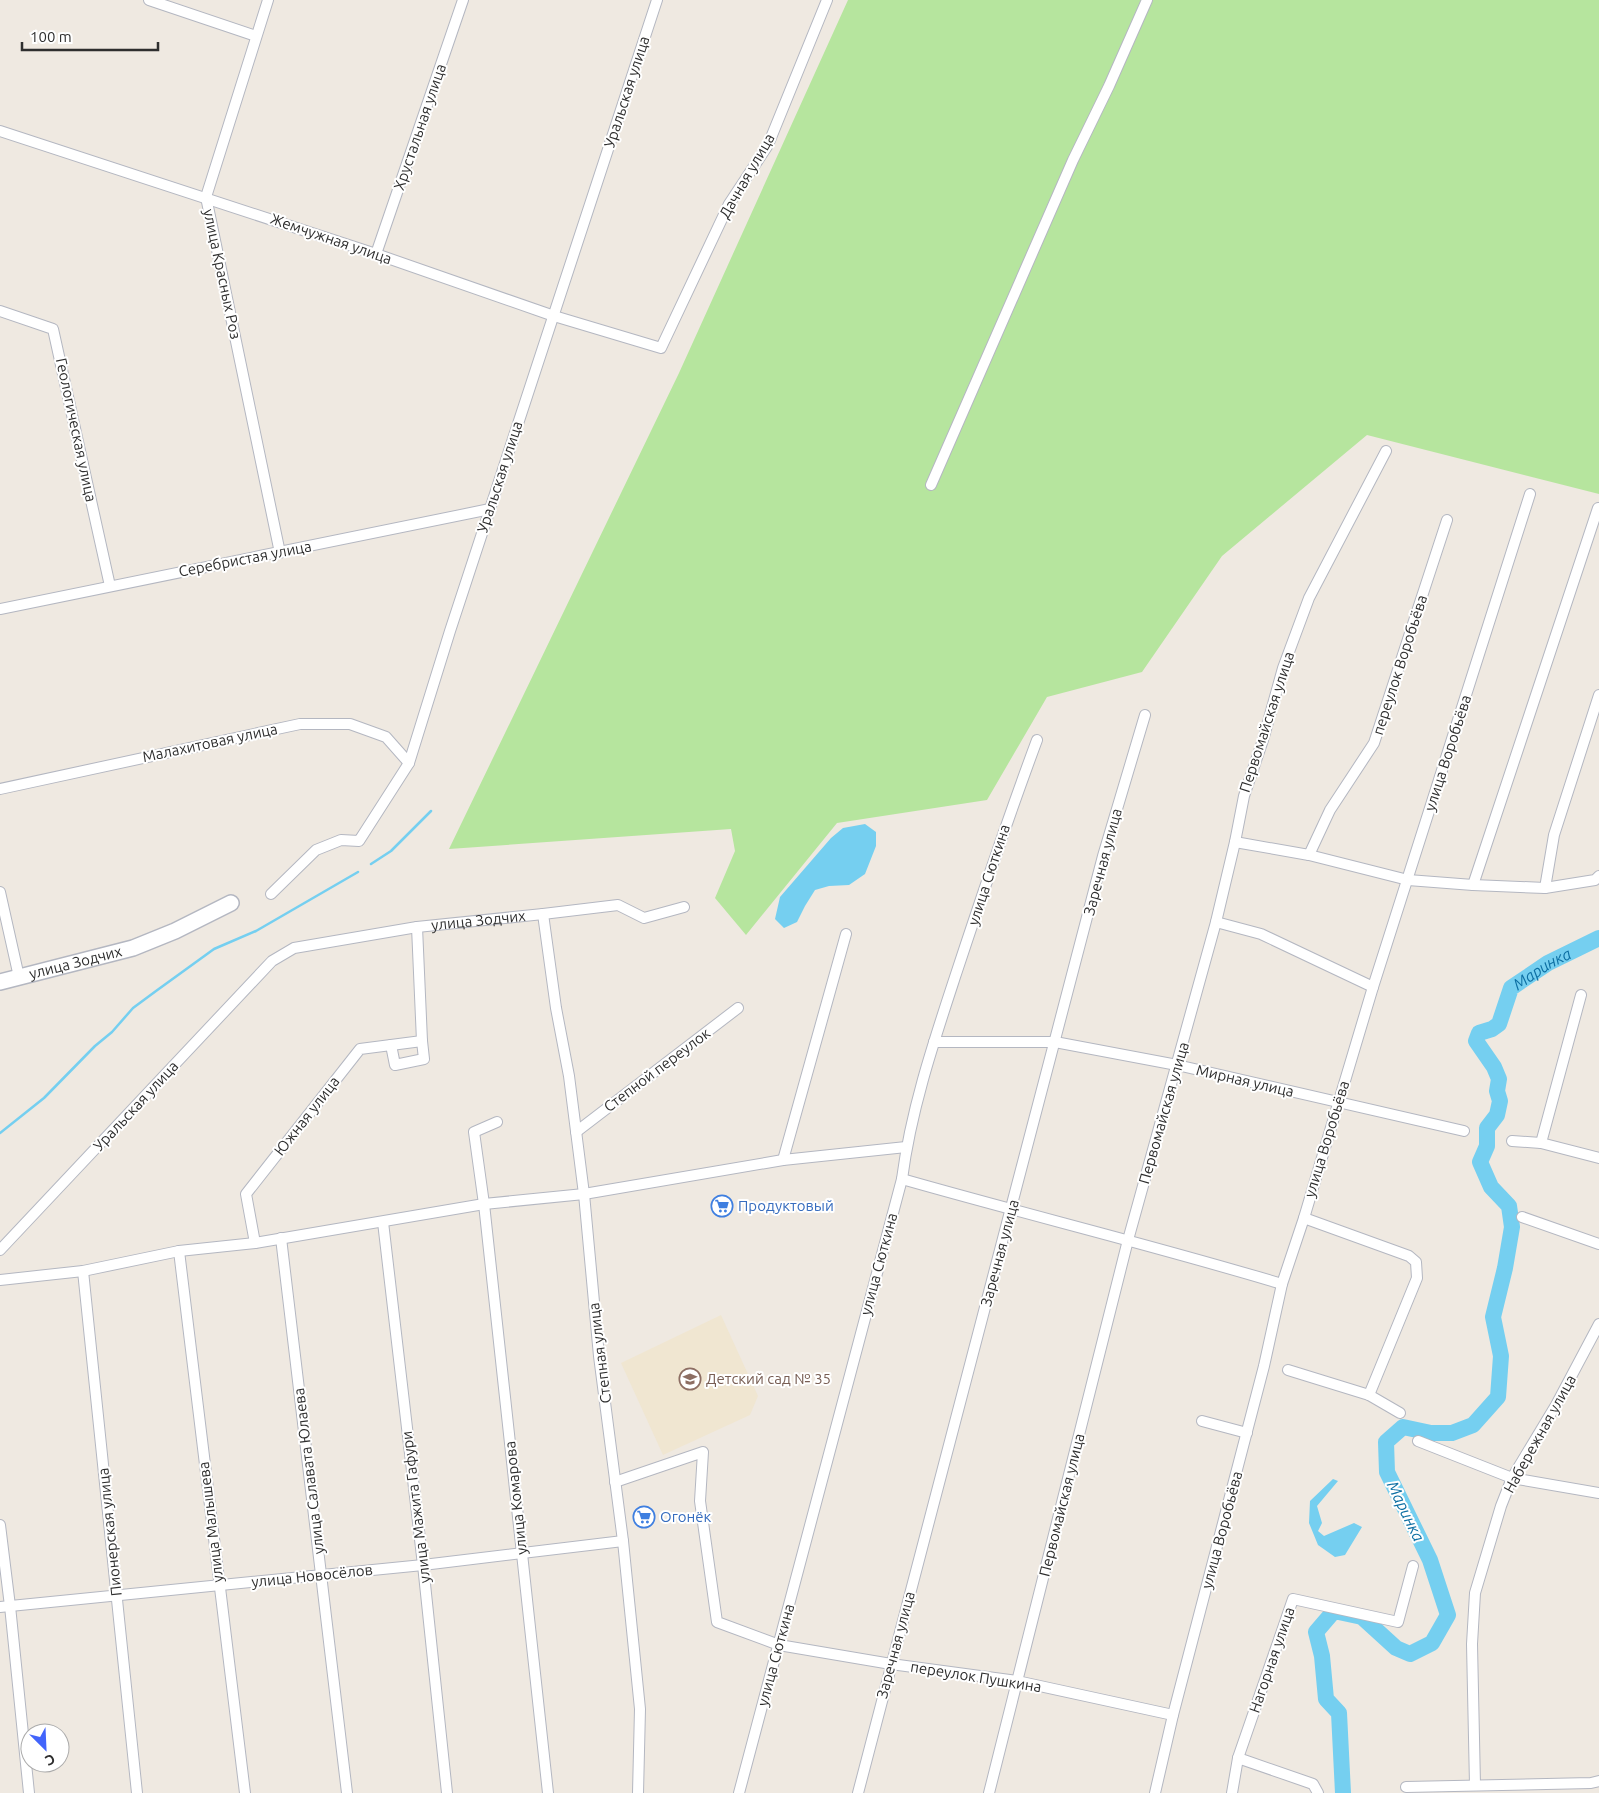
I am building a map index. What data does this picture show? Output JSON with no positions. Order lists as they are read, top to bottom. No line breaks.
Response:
{"streets":{"street":["Уральская улица","Хрустальная улица","Дачная улица","Жемчужная улица","улица Красных Роз","Геологическая улица","Серебристая улица","переулок Воробьёва","Первомайская улица","Малахитовая улица","улица Воробьёва","Заречная улица","улица Сюткина","улица Зодчих","Степной переулок","Мирная улица","Южная улица","Степная улица","Набережная улица","улица Салавата Юлаева","улица Комарова","улица Мажита Гафури","улица Малышева","Пионерская улица","улица Новосёлов","Нагорная улица","переулок Пушкина"]},"crossings":[["Уральская улица","Жемчужная улица"],["Уральская улица","Серебристая улица"],["Уральская улица","Малахитовая улица"],["Уральская улица","улица Зодчих"],["Хрустальная улица","Жемчужная улица"],["Дачная улица","Жемчужная улица"],["Жемчужная улица","улица Красных Роз"],["улица Красных Роз","Серебристая улица"],["Геологическая улица","Серебристая улица"],["Первомайская улица","Мирная улица"],["Первомайская улица","переулок Пушкина"],["улица Воробьёва","Мирная улица"],["улица Воробьёва","переулок Пушкина"],["Заречная улица","Мирная улица"],["Заречная улица","переулок Пушкина"],["улица Сюткина","Мирная улица"],["улица Сюткина","переулок Пушкина"],["улица Зодчих","Степная улица"],["Степной переулок","Степная улица"],["Степная улица","улица Новосёлов"],["Степная улица","переулок Пушкина"],["улица Салавата Юлаева","улица Новосёлов"],["улица Комарова","улица Новосёлов"],["улица Мажита Гафури","улица Новосёлов"],["улица Малышева","улица Новосёлов"],["Пионерская улица","улица Новосёлов"]],"water":["Маринка"],"places":{"supermarket":["Продуктовый","Огонёк"],"school or university":["Детский сад № 35"]},"scale_bar":"100 m","north":"bottom right"}
